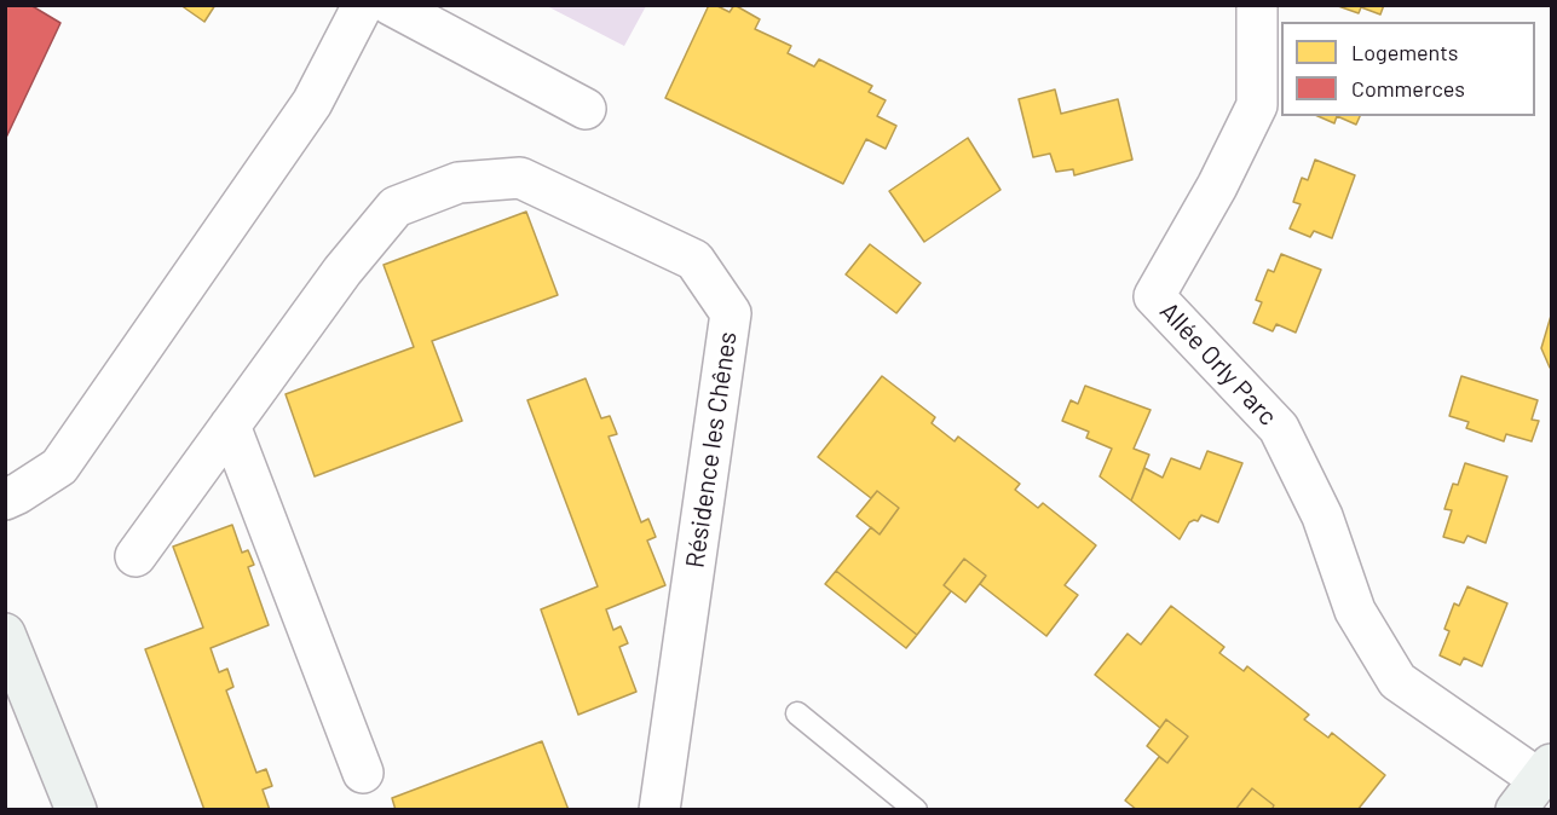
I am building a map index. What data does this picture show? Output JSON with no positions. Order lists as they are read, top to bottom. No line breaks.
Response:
{"streets":{"street":["Allée Orly Parc","Résidence les Chênes"]},"legend":["Logements","Commerces"]}
